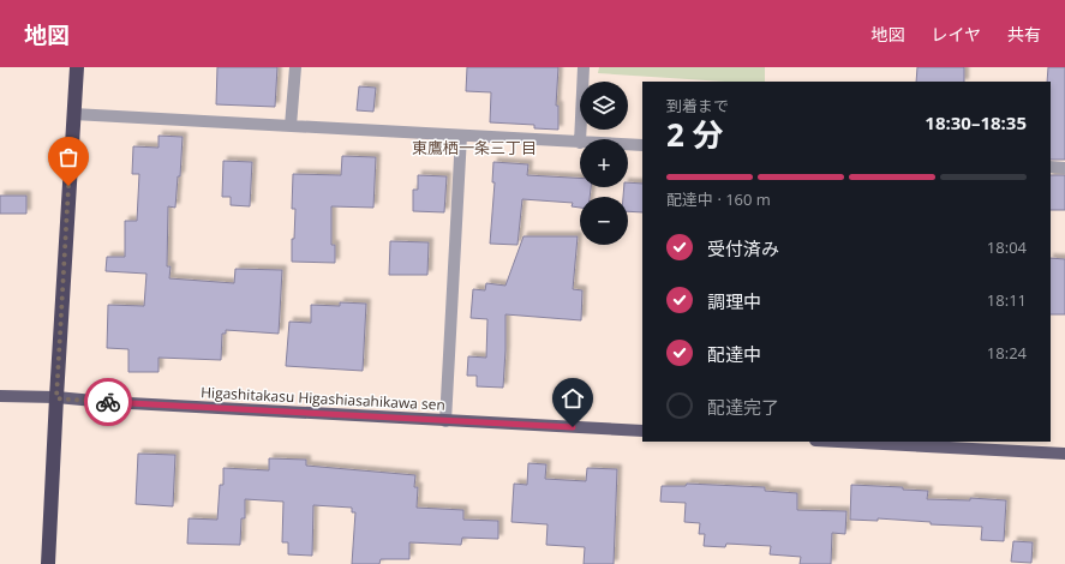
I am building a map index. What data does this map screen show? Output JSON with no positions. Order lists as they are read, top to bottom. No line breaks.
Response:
{"streets":{"main road":["Higashitakasu Higashiasahikawa sen"]},"districts":["東鷹栖一条三丁目"],"page":{"header":"地図","nav":["地図","レイヤ","共有"],"map_buttons":["+","−"],"heading":["2 分","到着まで","18:30–18:35"],"bar":"配達中 · 160 m","list":[["受付済み","18:04"],["調理中","18:11"],["配達中","18:24"],"配達完了"]}}
